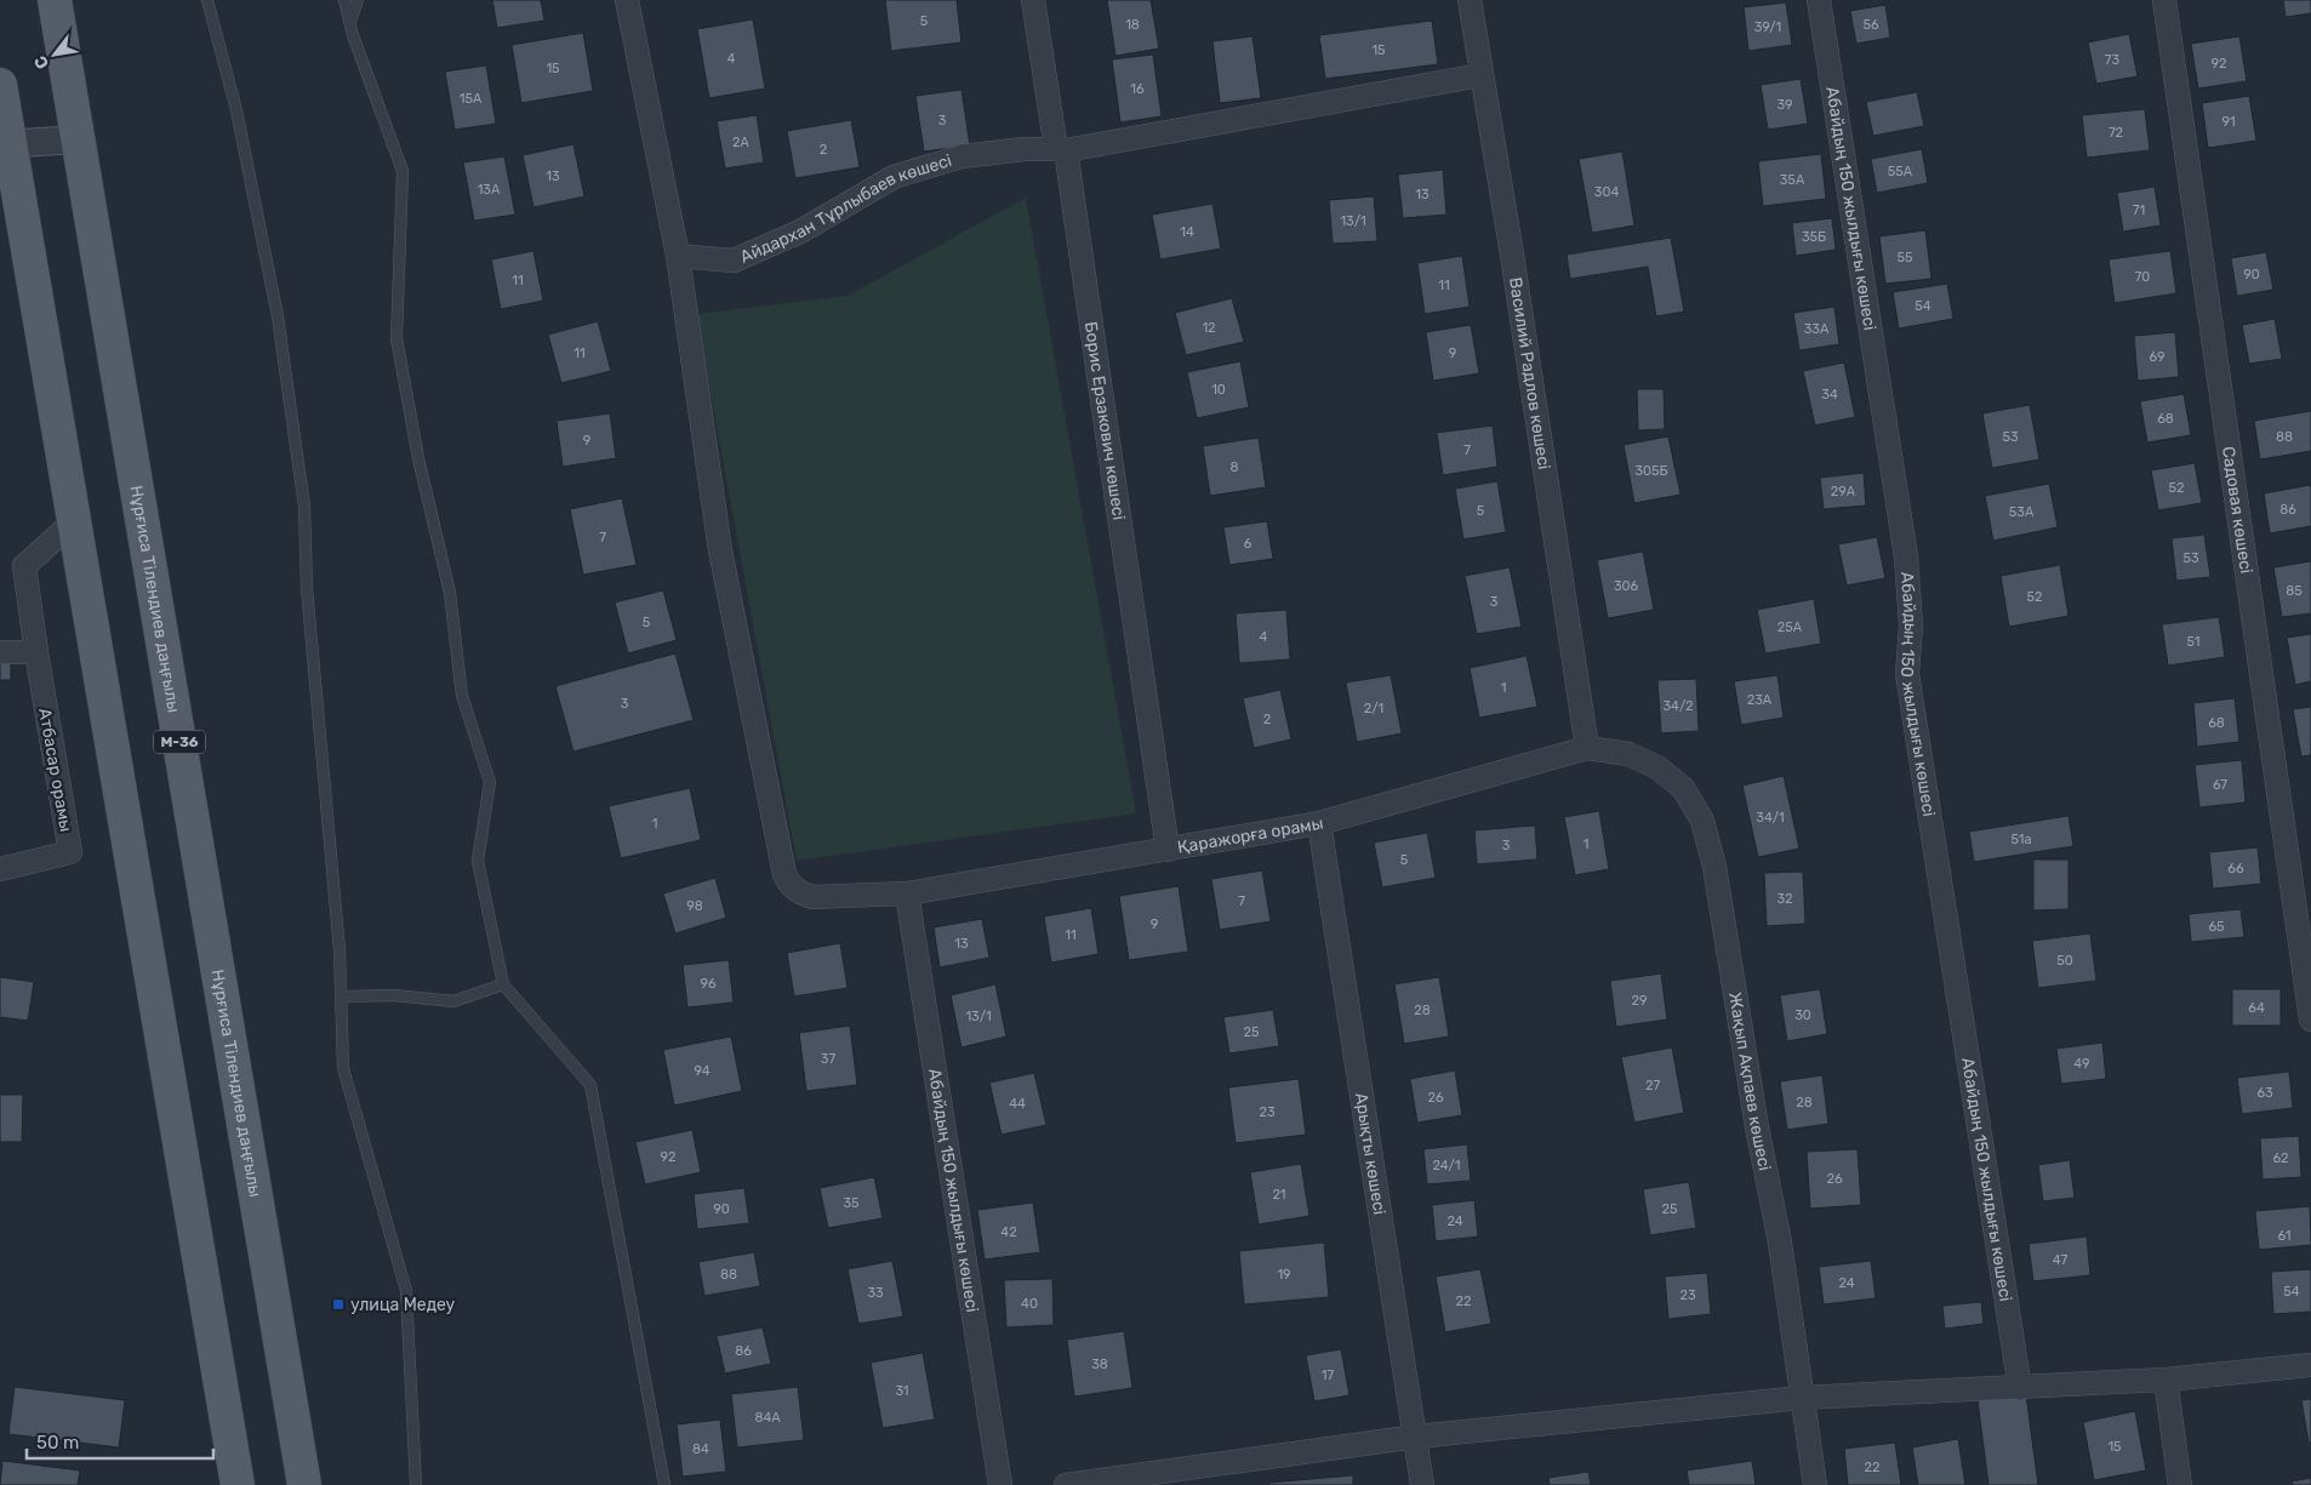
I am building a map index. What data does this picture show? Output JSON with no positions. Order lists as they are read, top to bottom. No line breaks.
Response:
{"streets":{"main road":["Нұрғиса Тілендиев даңғылы","M-36"],"street":["Абайдың 150 жылдығы көшесі","Айдархан Тұрлыбаев көшесі","Василий Радлов көшесі","Борис Ерзакович көшесі","Садовая көшесі","Атбасар орамы","Қаражорға орамы","Жақып Ақпаев көшесі","Арықты көшесі"]},"crossings":[["Абайдың 150 жылдығы көшесі","Қаражорға орамы"],["Айдархан Тұрлыбаев көшесі","Василий Радлов көшесі"],["Айдархан Тұрлыбаев көшесі","Борис Ерзакович көшесі"],["Айдархан Тұрлыбаев көшесі","Қаражорға орамы"],["Василий Радлов көшесі","Қаражорға орамы"],["Василий Радлов көшесі","Жақып Ақпаев көшесі"],["Борис Ерзакович көшесі","Қаражорға орамы"],["Қаражорға орамы","Жақып Ақпаев көшесі"],["Қаражорға орамы","Арықты көшесі"]],"places":{"transit":["улица Медеу"]},"house_numbers":["5","18","56","39/1","15","4","73","92","15","16","15А","39","3","91","72","2А","2","55А","13","35А","13А","304","13","71","13/1","14","35Б","55","90","70","11","11","54","12","33А","11","9","69","10","34","68","53","88","9","7","8","305Б","52","29А","86","5","53А","7","6","53","306","85","52","3","5","25А","4","51","1","23А","3","34/2","2/1","2","68","67","34/1","1","51а","1","3","5","66","32","7","98","9","65","11","13","50","96","29","64","28","30","13/1","25","37","49","94","27","63","26","28","44","23","92","62","24/1","26","21","35","90","25","24","42","61","47","88","19","24","54","33","23","22","40","86","38","17","31","84А","15","84","22"],"scale_bar":"50 m","north":"bottom left"}
